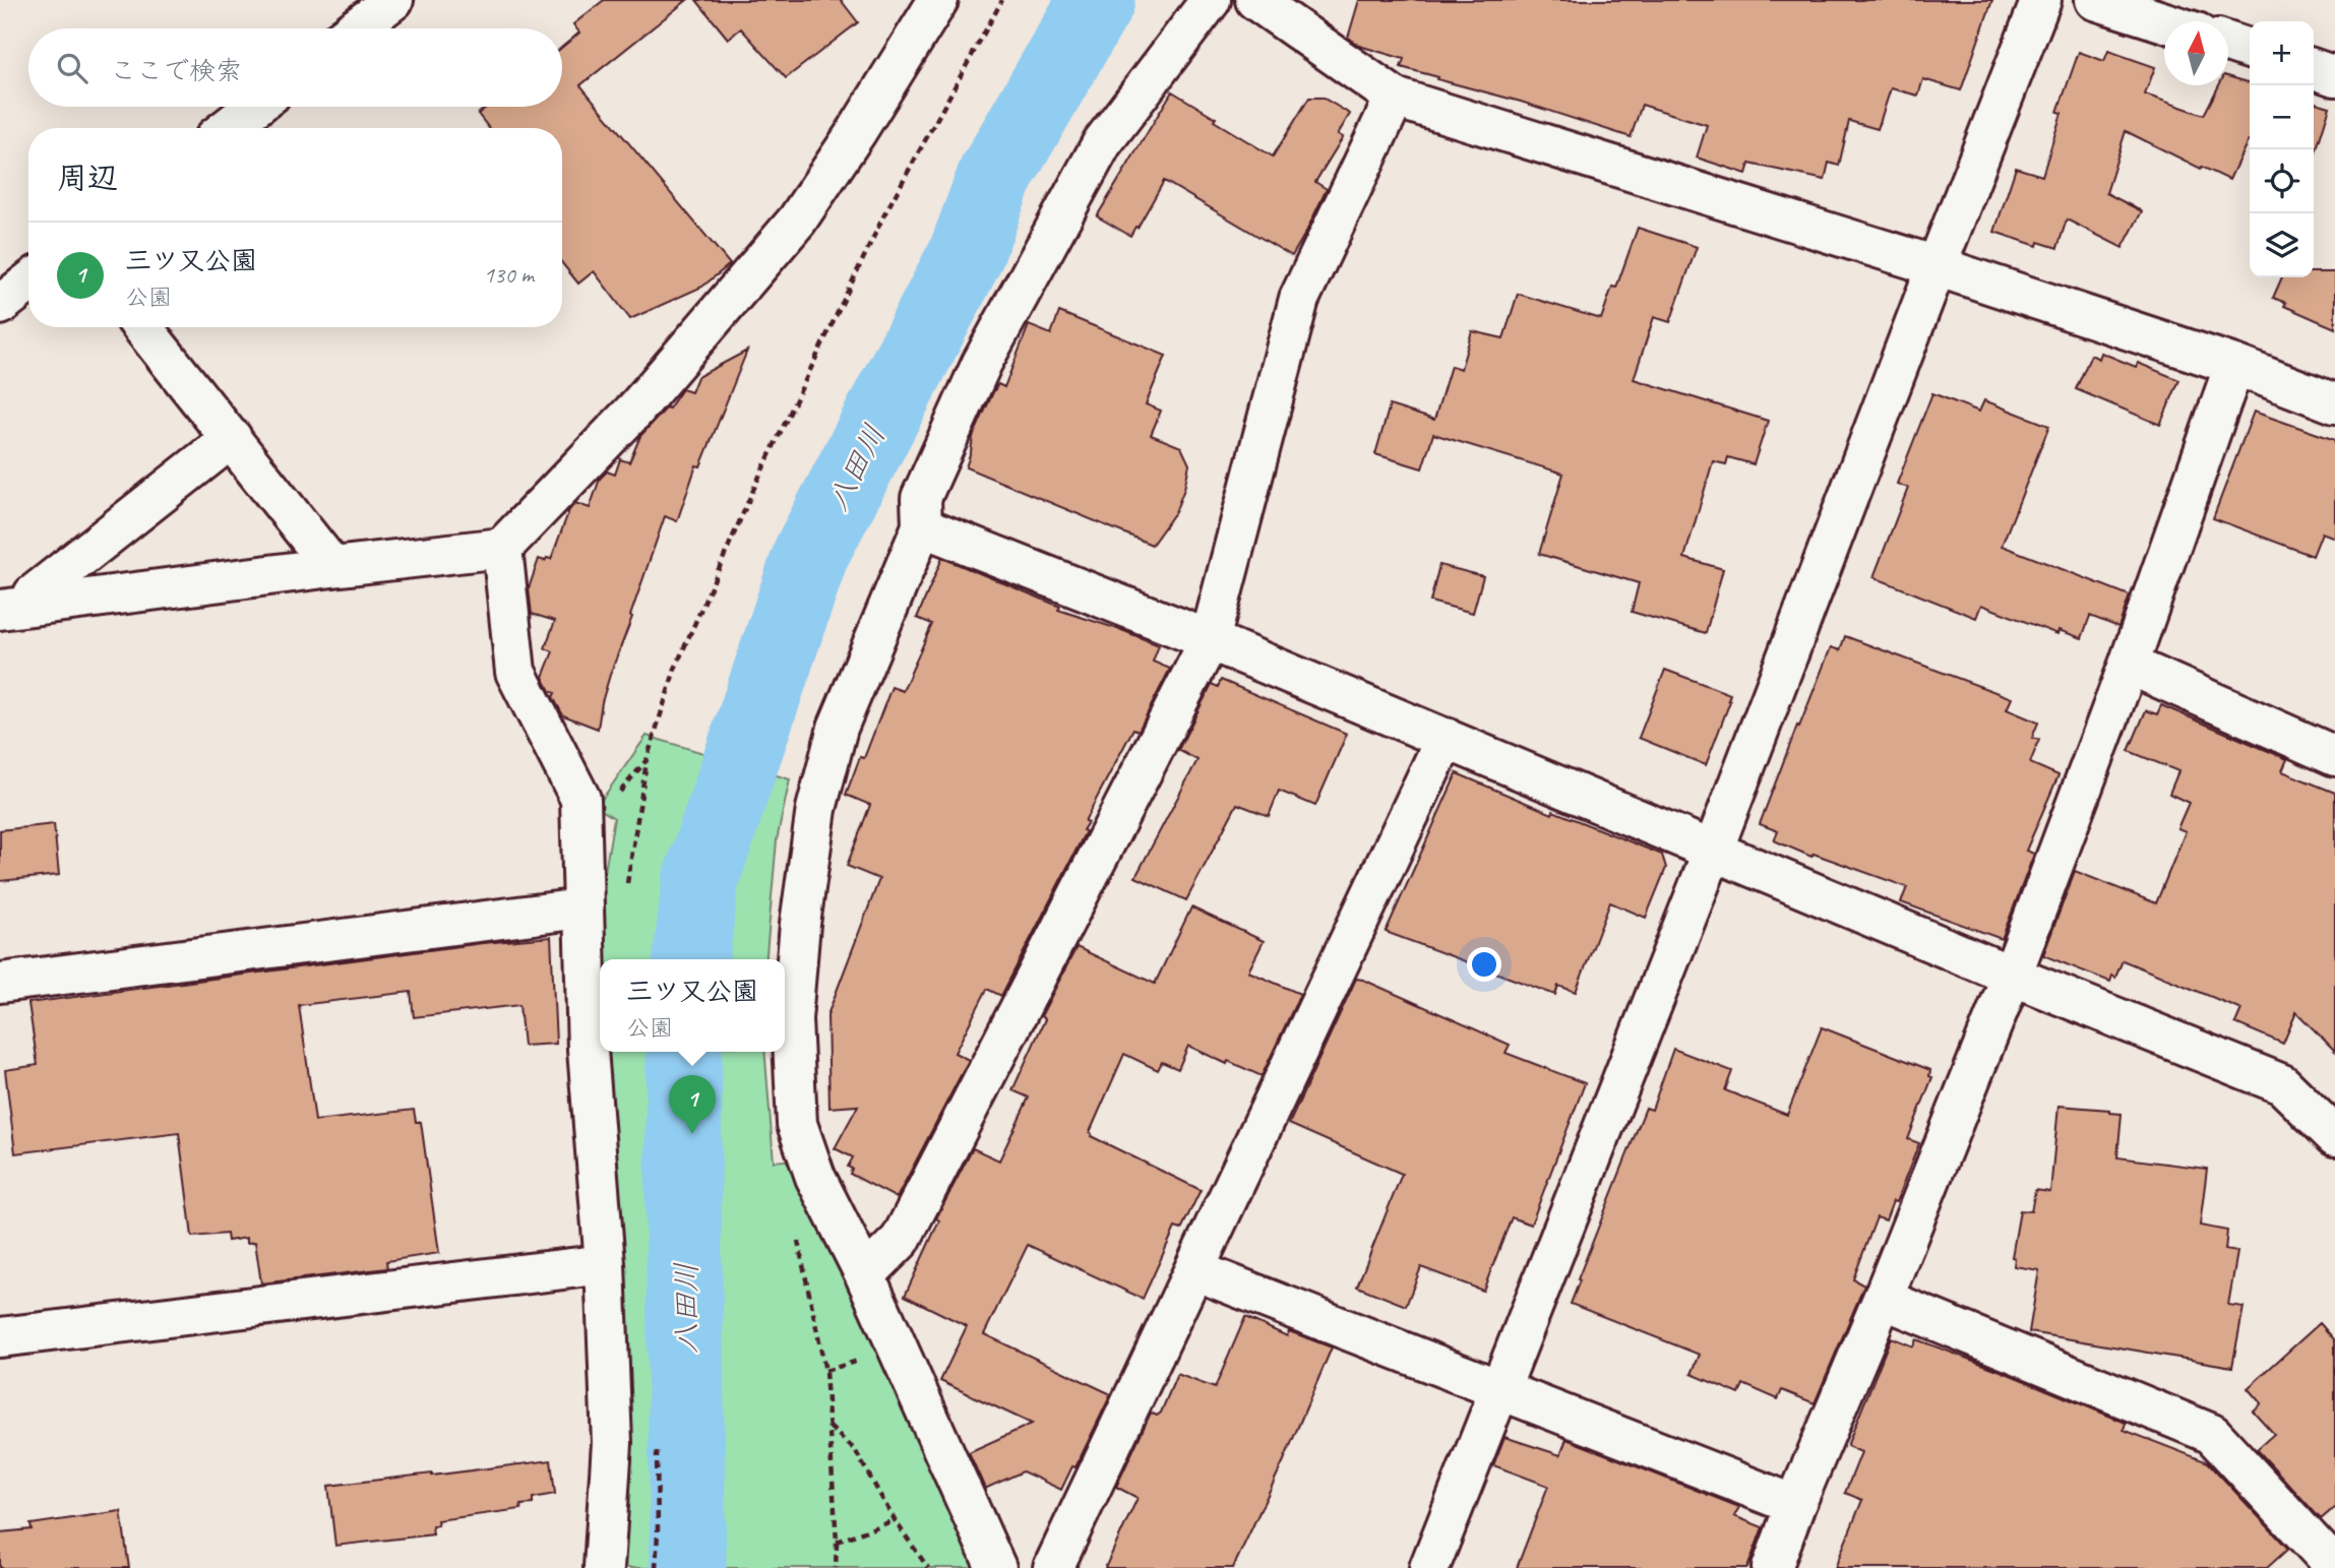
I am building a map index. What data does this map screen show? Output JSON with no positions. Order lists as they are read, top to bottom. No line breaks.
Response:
{"water":["八田川"],"north":"top","page":{"map_buttons":["+","−"],"search":"ここで検索","heading":"周辺","list":[{"mark":"1","name":"三ツ又公園","note":"公園","value":"130 m"}],"popup":["三ツ又公園","公園"],"pins":"1"}}
